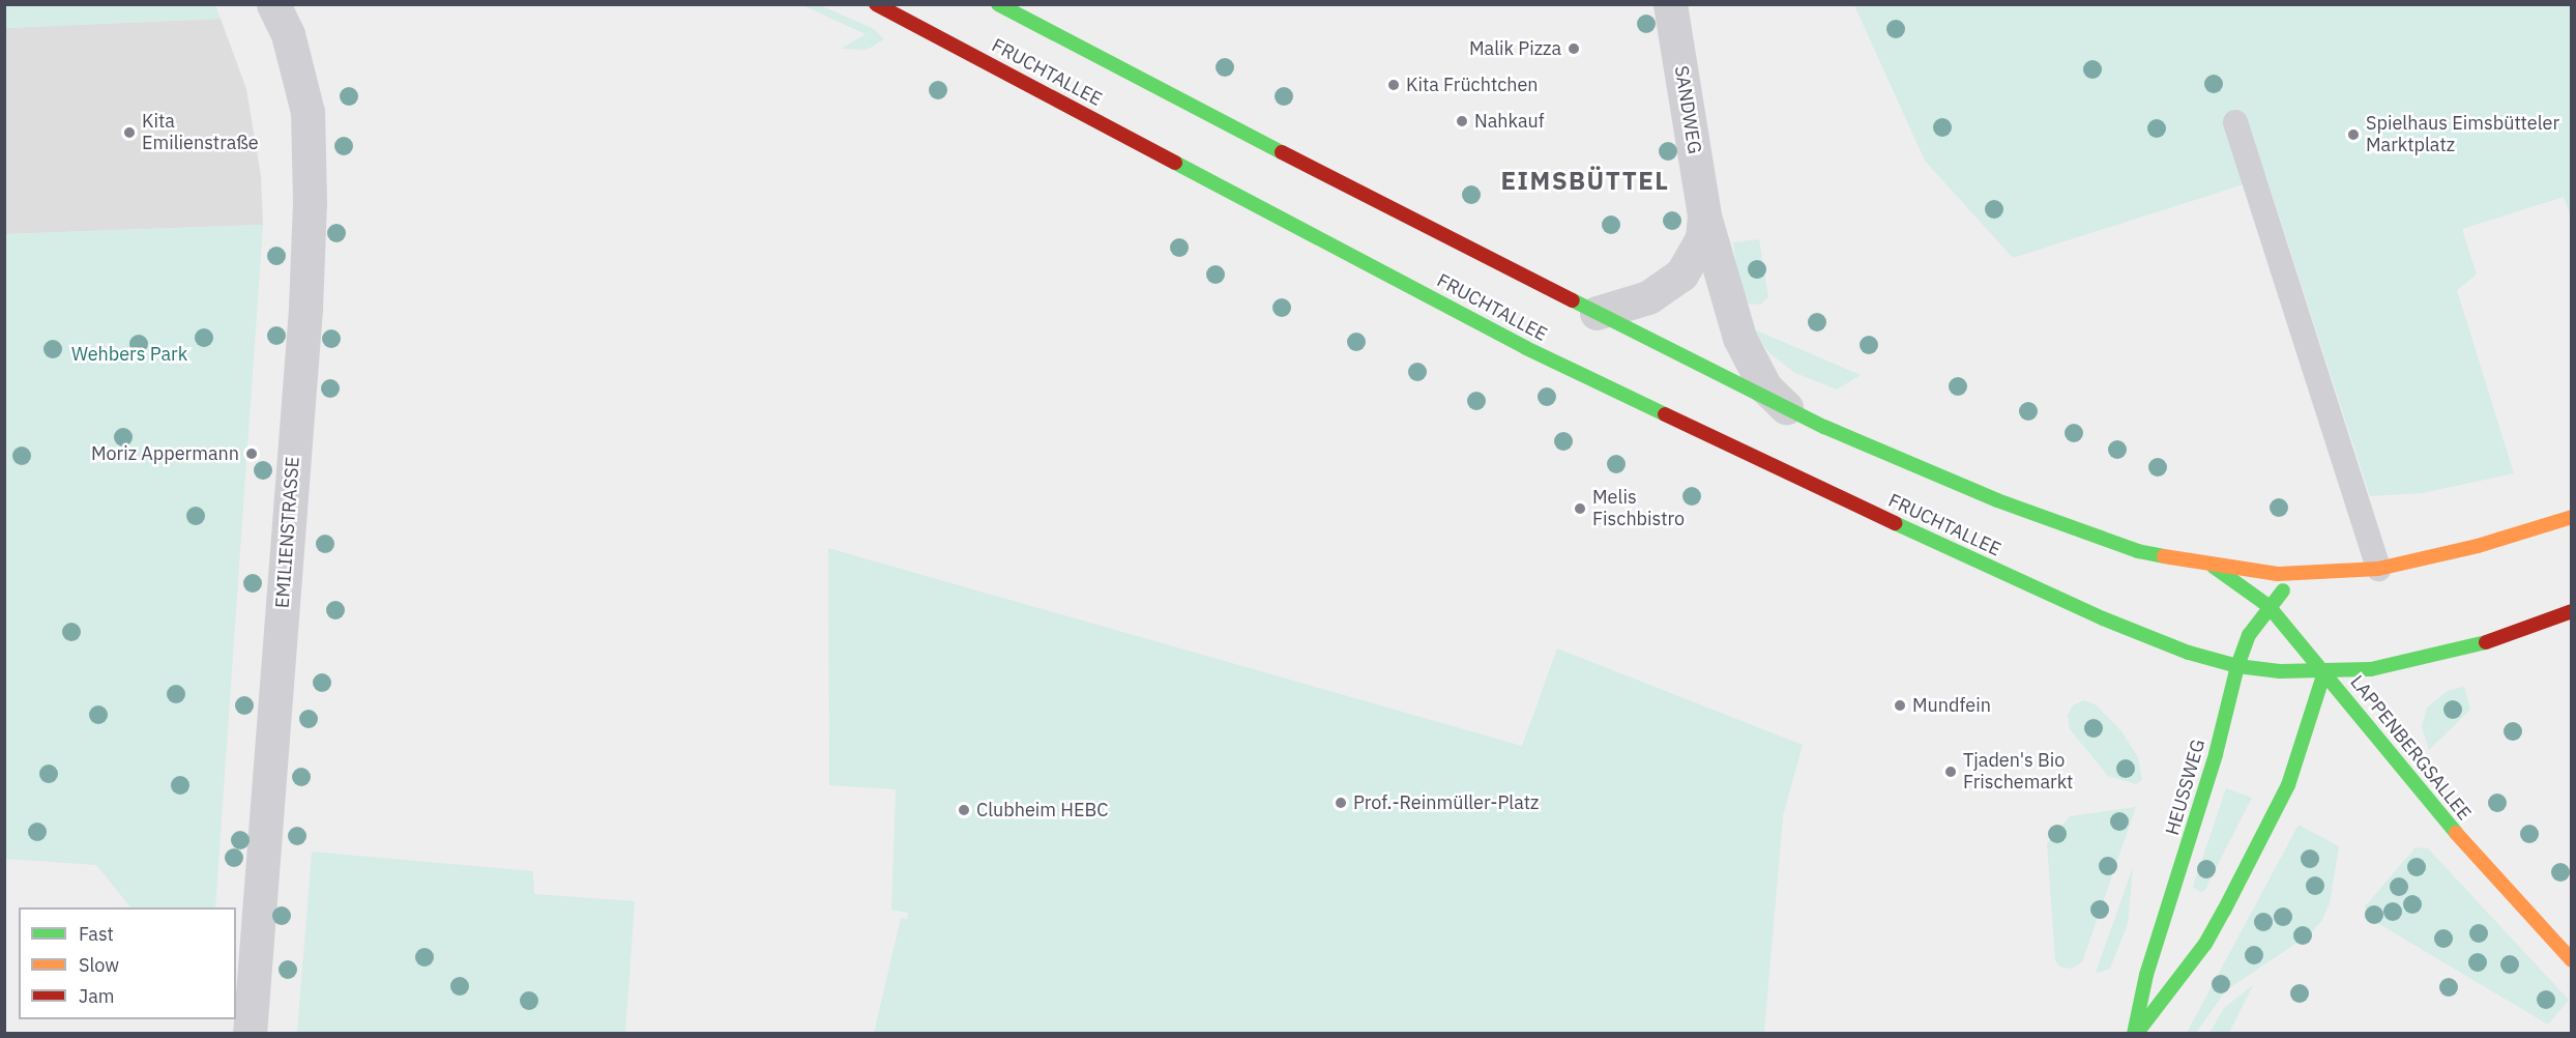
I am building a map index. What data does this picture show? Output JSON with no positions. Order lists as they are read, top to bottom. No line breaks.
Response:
{"streets":{"main road":["FRUCHTALLEE","LAPPENBERGSALLEE","HEUSSWEG"],"street":["SANDWEG","EMILIENSTRASSE"]},"crossings":[["FRUCHTALLEE","SANDWEG"],["FRUCHTALLEE","LAPPENBERGSALLEE"],["FRUCHTALLEE","HEUSSWEG"],["LAPPENBERGSALLEE","HEUSSWEG"]],"districts":["EIMSBÜTTEL"],"parks":["Wehbers Park"],"places":["Malik Pizza","Kita Früchtchen","Nahkauf","Kita Emilienstraße","Spielhaus Eimsbütteler Marktplatz","Moriz Appermann","Melis Fischbistro","Mundfein","Tjaden's Bio Frischemarkt","Prof.-Reinmüller-Platz","Clubheim HEBC"],"legend":["Fast","Slow","Jam"]}
